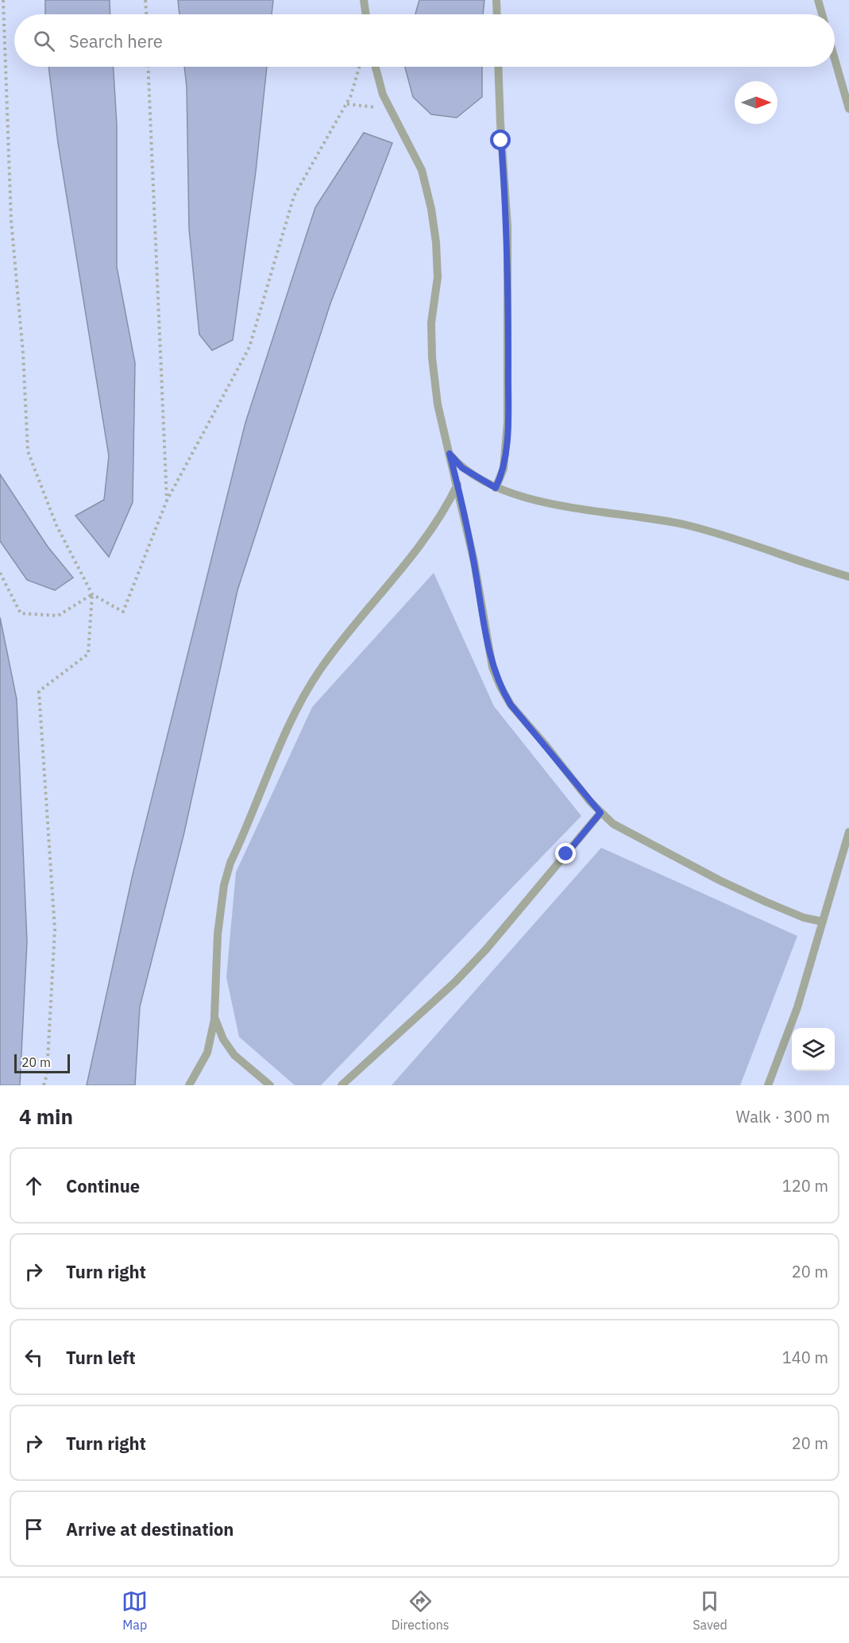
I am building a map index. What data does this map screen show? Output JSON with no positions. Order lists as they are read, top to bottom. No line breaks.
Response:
{"scale_bar":"20 m","north":"right","page":{"search":"Search here","scale":"20 m","heading":["4 min","Walk · 300 m"],"list":[["Continue","120 m"],["Turn right","20 m"],["Turn left","140 m"],["Turn right","20 m"],"Arrive at destination"],"nav":["Map","Directions","Saved"]}}
